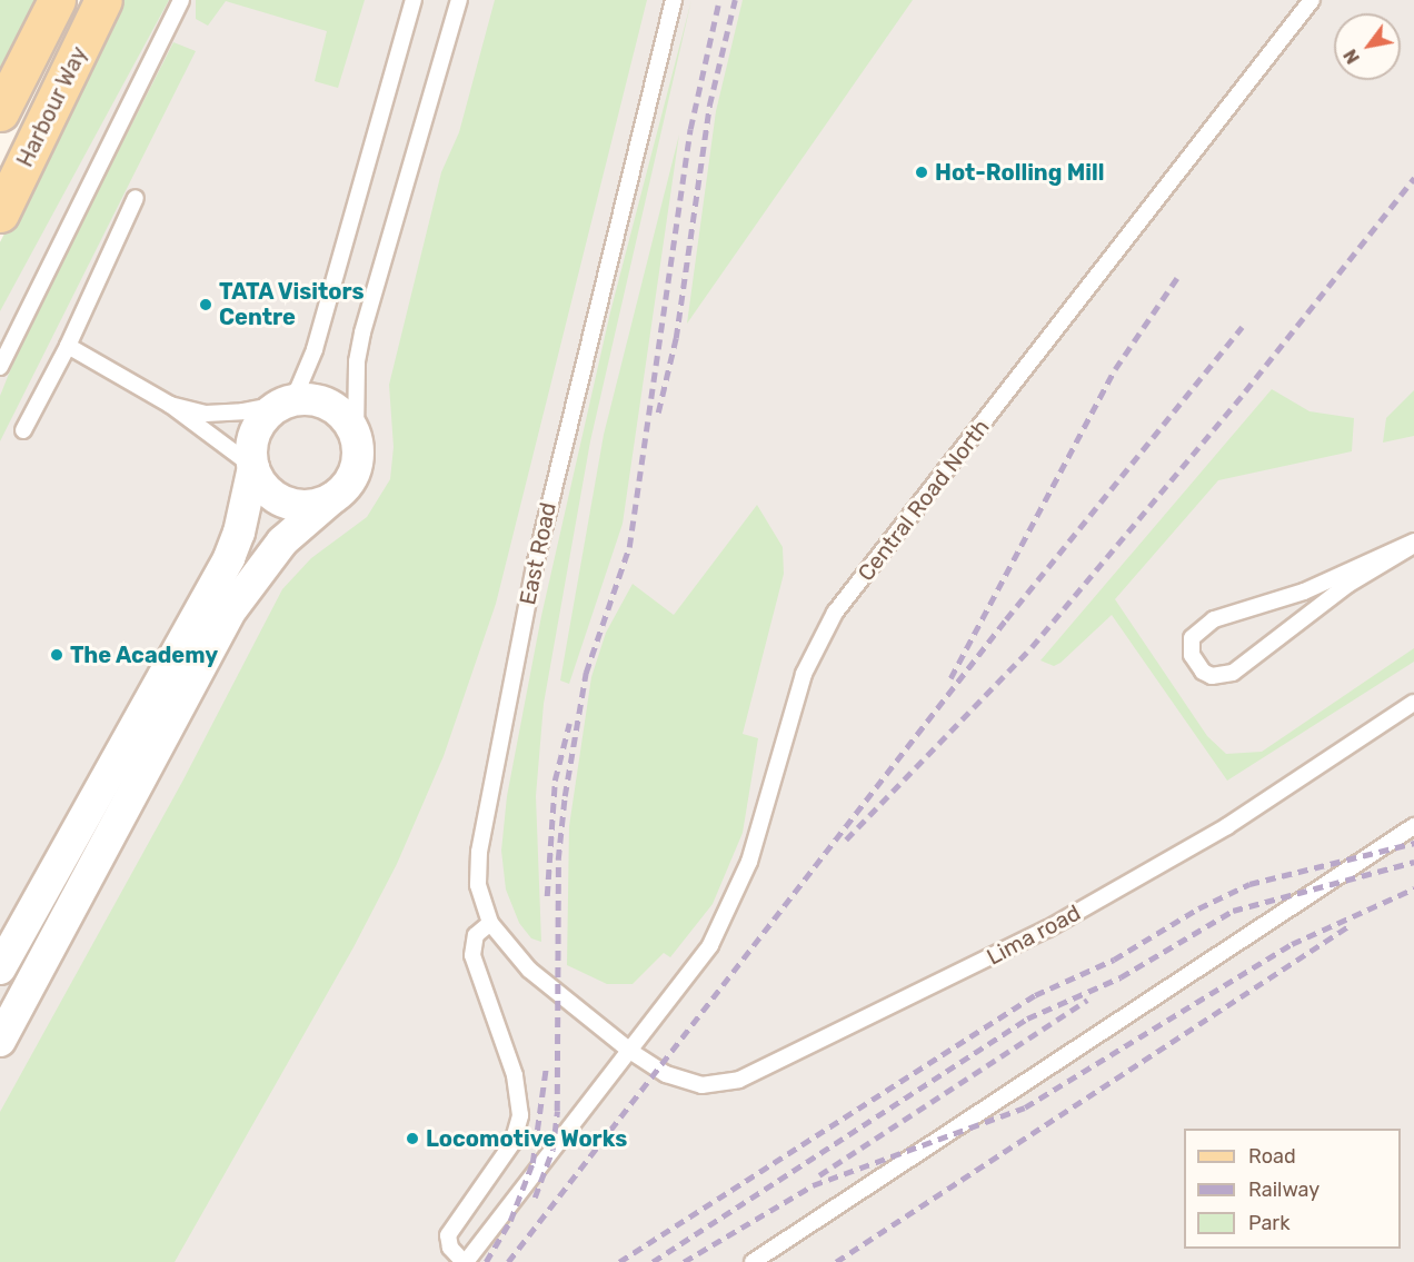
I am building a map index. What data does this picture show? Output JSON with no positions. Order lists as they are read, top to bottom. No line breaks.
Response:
{"streets":{"main road":["Harbour Way"],"lane":["Central Road North","East Road","Lima road"]},"crossings":[["Central Road North","East Road"],["Central Road North","Lima road"],["East Road","Lima road"]],"places":["Hot-Rolling Mill","TATA Visitors Centre","The Academy","Locomotive Works"],"legend":["Road","Railway","Park"],"north":"bottom left"}
